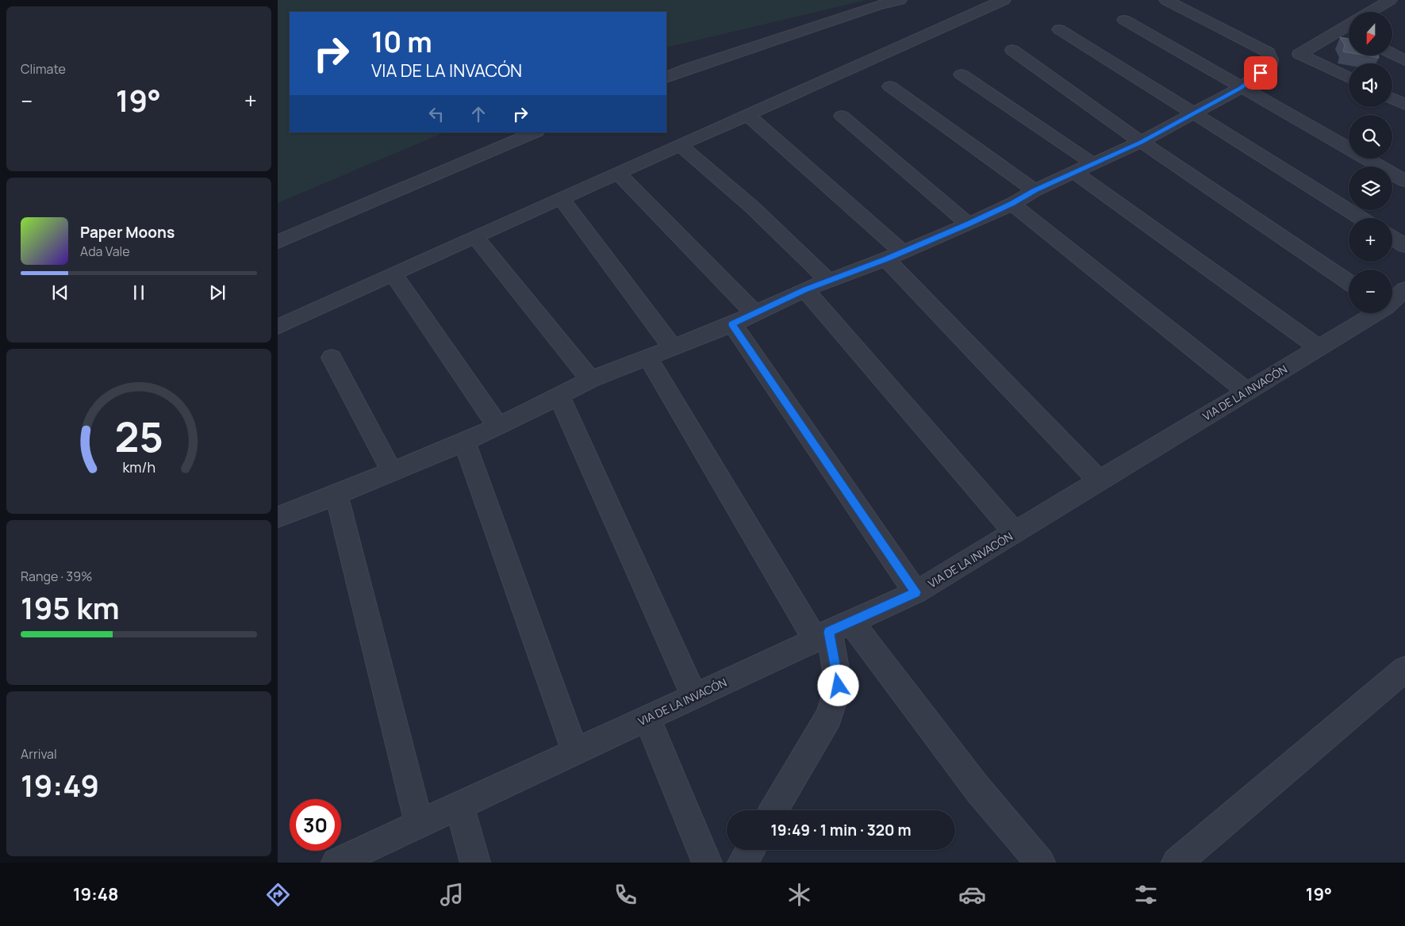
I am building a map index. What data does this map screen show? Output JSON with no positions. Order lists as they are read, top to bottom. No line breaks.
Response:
{"streets":{"street":["VIA DE LA INVACÓN"]},"north":"bottom","page":{"tile":["Climate",["Range · 39%","195 km"],["Arrival","19:49"]],"map_buttons":["+","−"],"turn":["10 m","VIA DE LA INVACÓN"],"heat":["−","19°","+"],"song":["Paper Moons","Ada Vale"],"limit":"30","trip":"19:49 · 1 min · 320 m","tabs":["19:48","19°"],"gauge":["25","km/h"]}}
